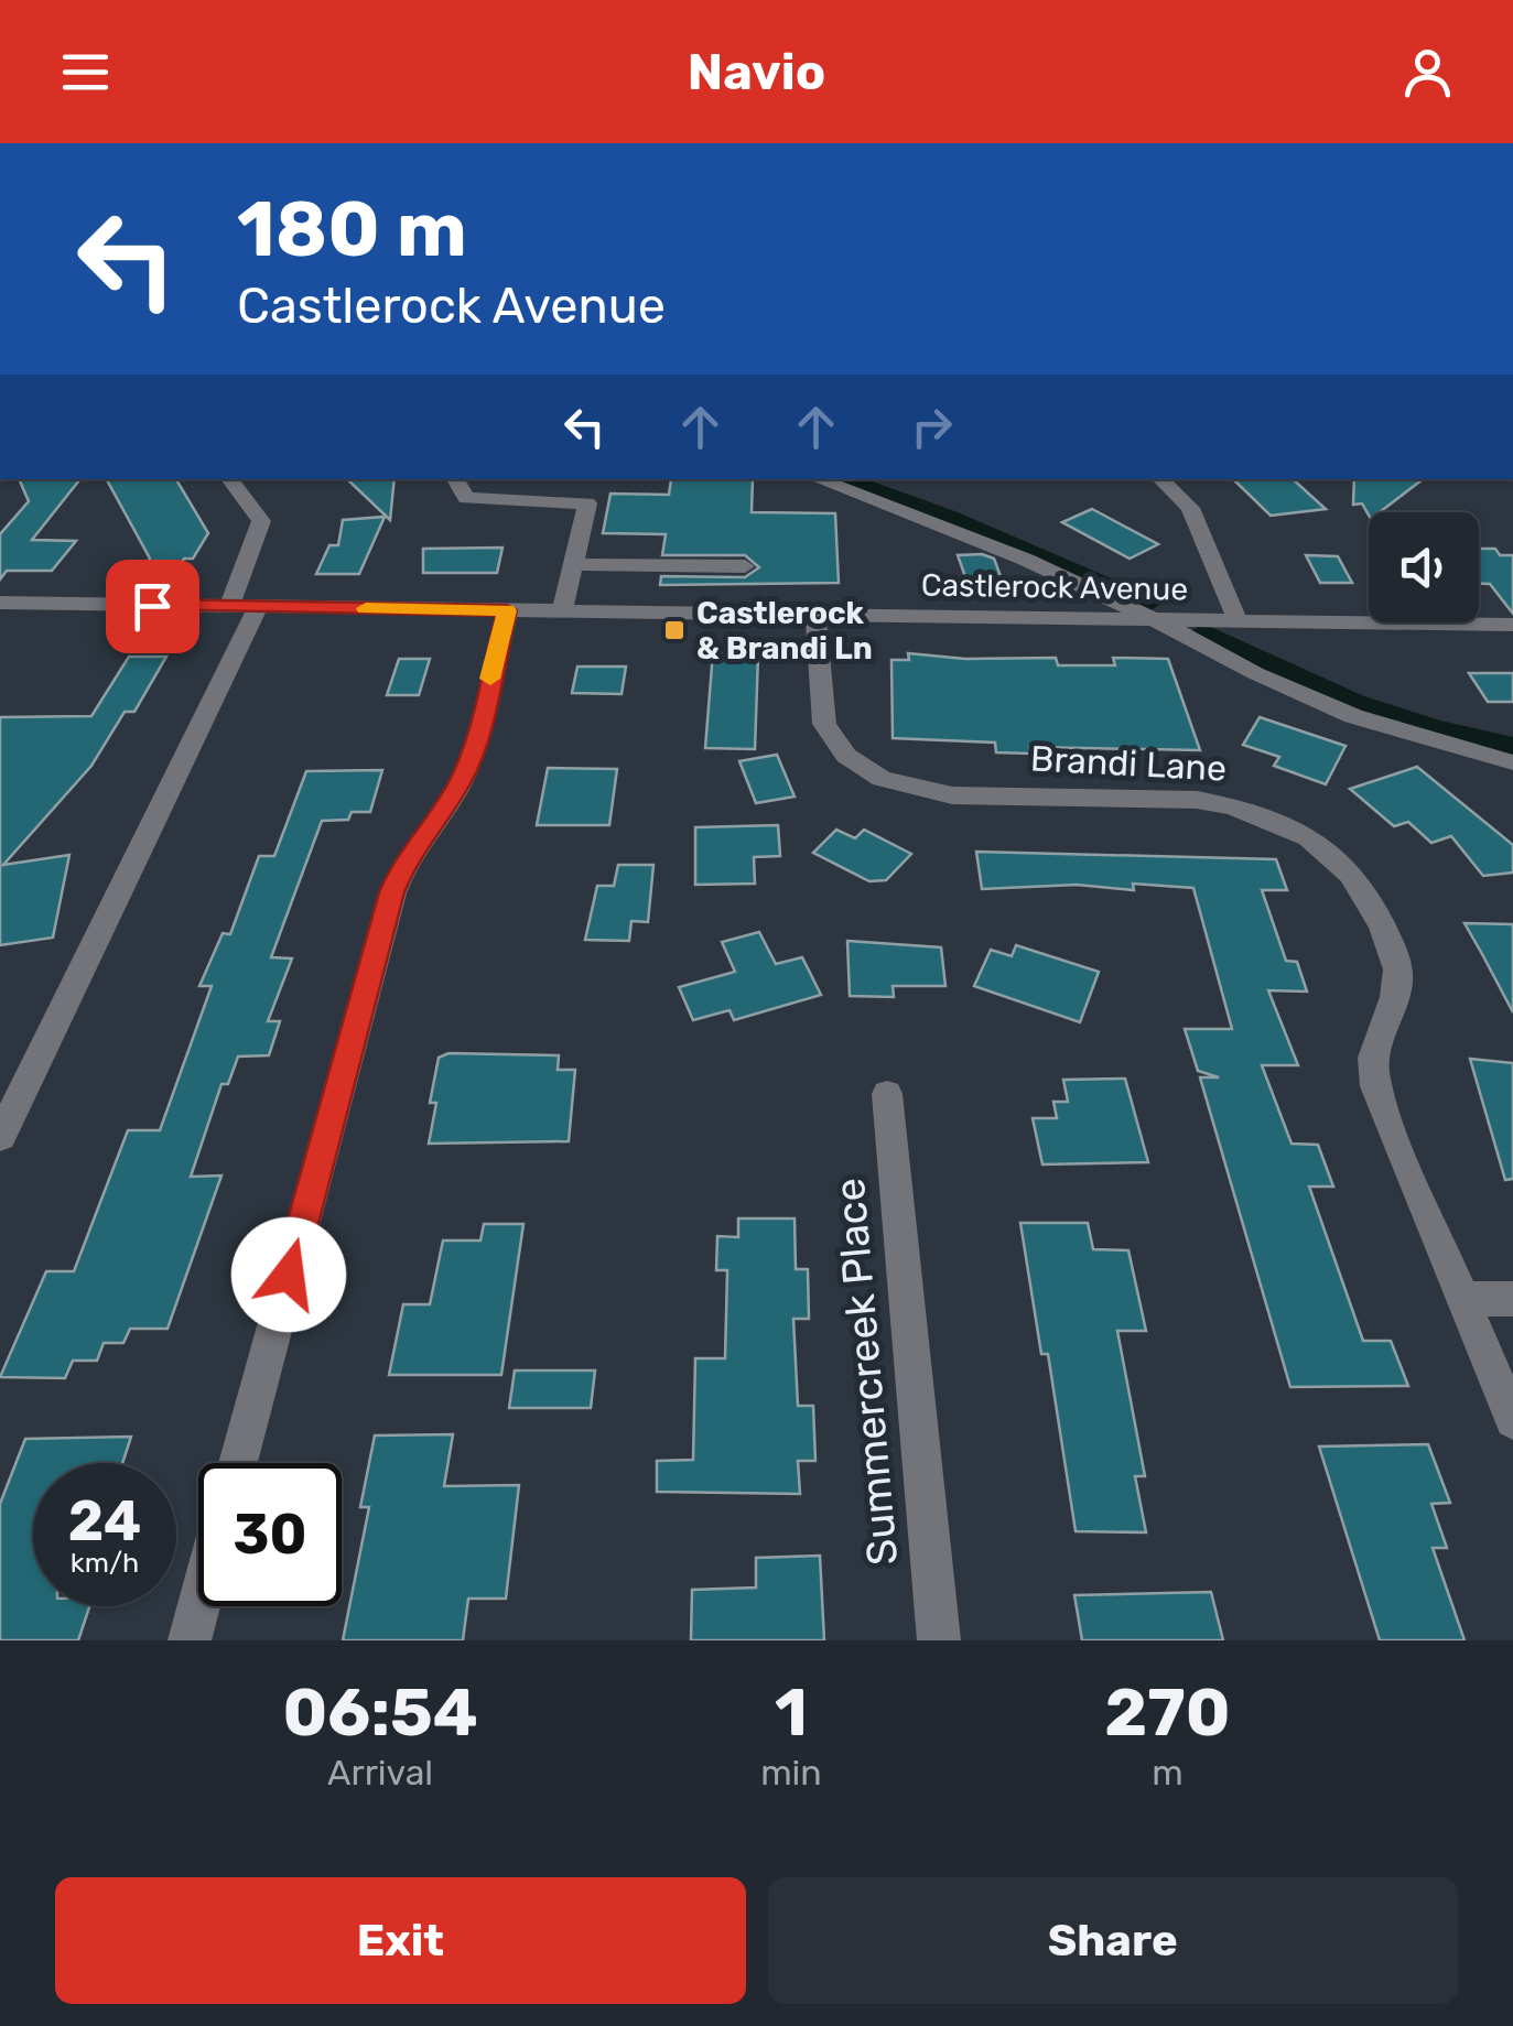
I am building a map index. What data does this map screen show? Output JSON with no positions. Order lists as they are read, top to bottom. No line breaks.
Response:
{"streets":{"street":["Castlerock Avenue","Brandi Lane","Summercreek Place"]},"crossings":[["Castlerock Avenue","Brandi Lane"]],"places":{"transit":["Castlerock & Brandi Ln"]},"page":{"header":"Navio","turn":["180 m","Castlerock Avenue"],"speed":"24 km/h","limit":"30","eta":["06:54","Arrival","1","min","270","m"],"buttons":["Exit","Share"]}}
